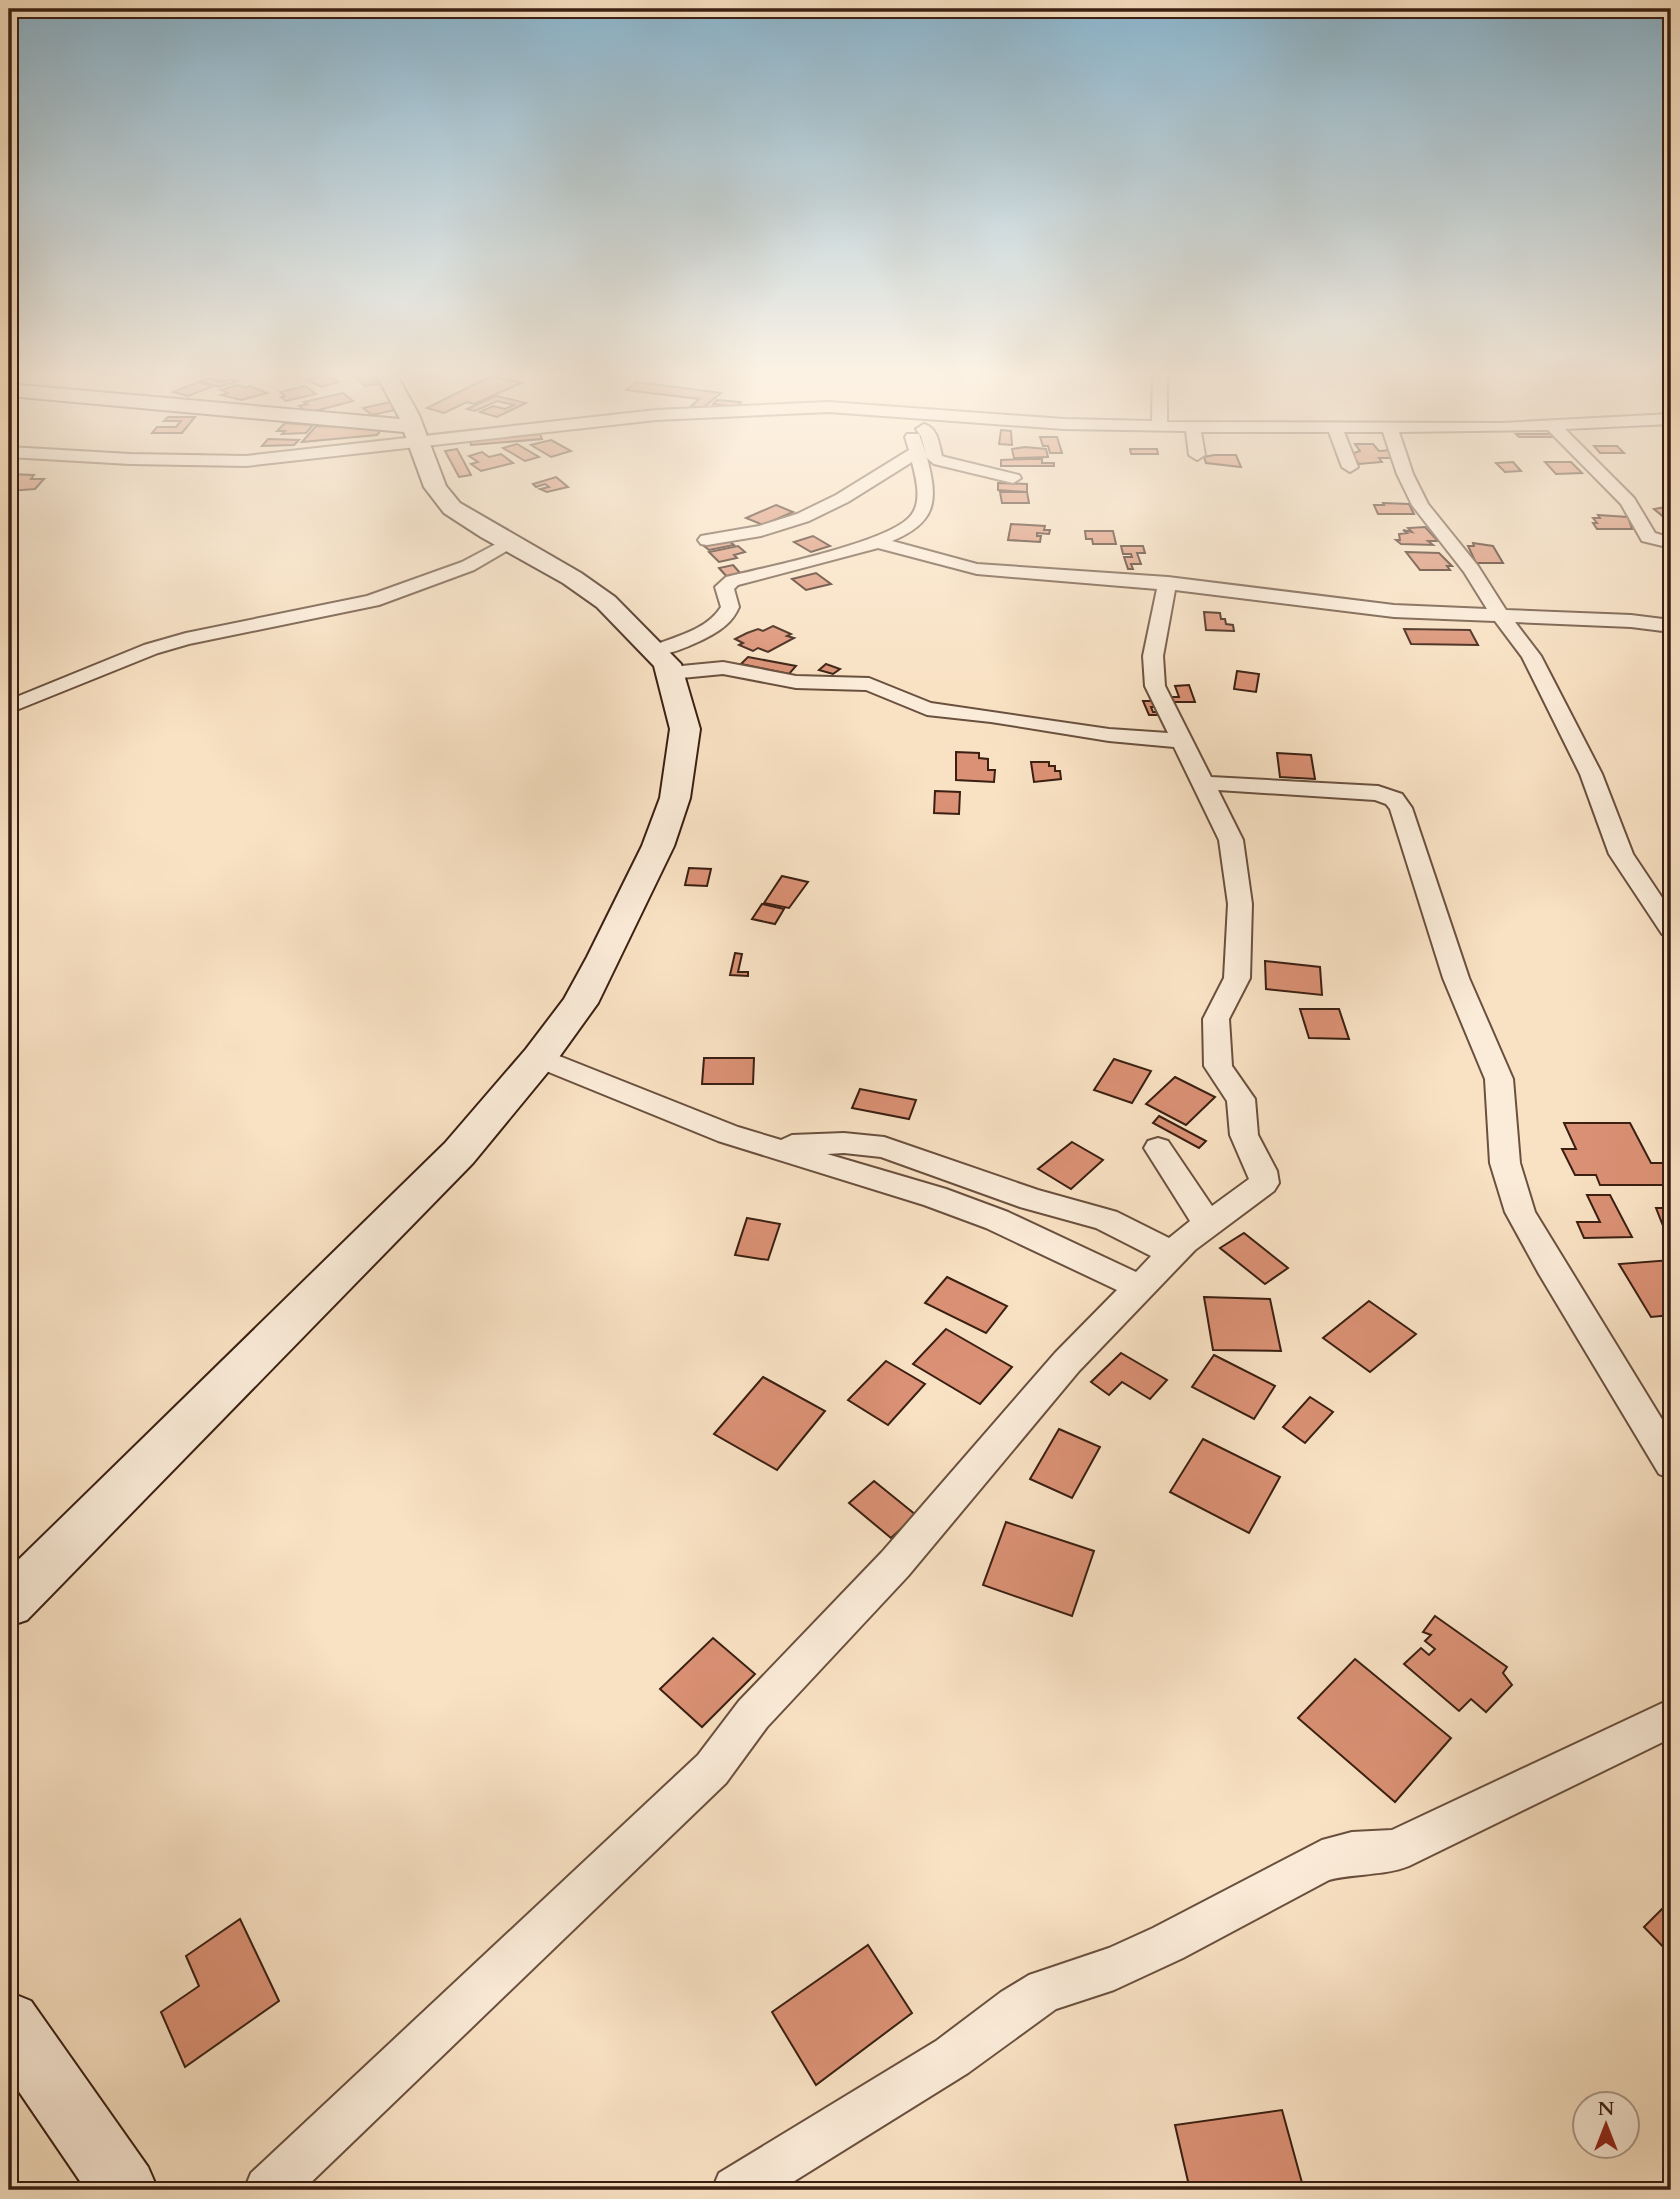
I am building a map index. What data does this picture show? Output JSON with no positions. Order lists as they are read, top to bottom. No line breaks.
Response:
{"north":"top"}
